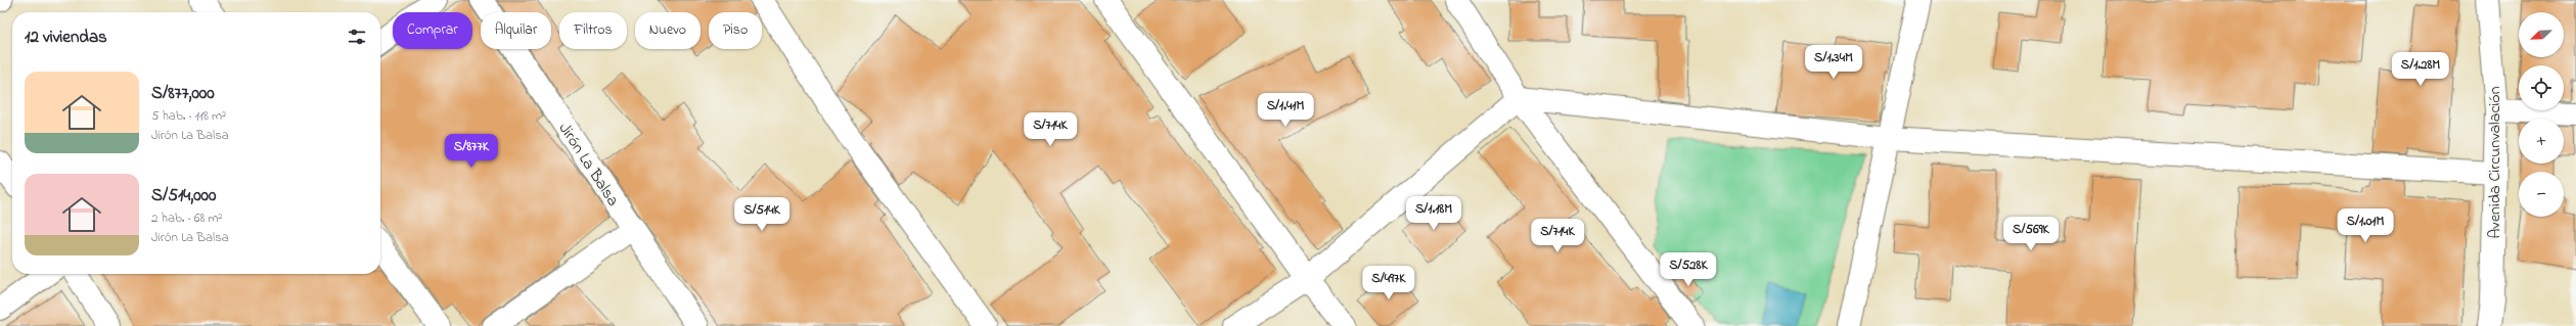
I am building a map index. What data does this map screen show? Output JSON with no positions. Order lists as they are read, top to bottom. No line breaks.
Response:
{"streets":{"street":["Avenida Circunvalación","Jirón La Balsa"]},"north":"bottom left","page":{"map_buttons":["+","−"],"chip":["Comprar","Alquilar","Filtros","Nuevo","Piso"],"heading":"12 viviendas","price":["S/1.34M","S/1.28M","S/1.41M","S/714K","S/877K","S/1.18M","S/514K","S/1.01M","S/569K","S/714K","S/528K","S/497K"],"list":[{"name":"S/877,000","note":"5 hab. · 118 m² · Jirón La Balsa"},{"name":"S/514,000","note":"2 hab. · 68 m² · Jirón La Balsa"}]}}
